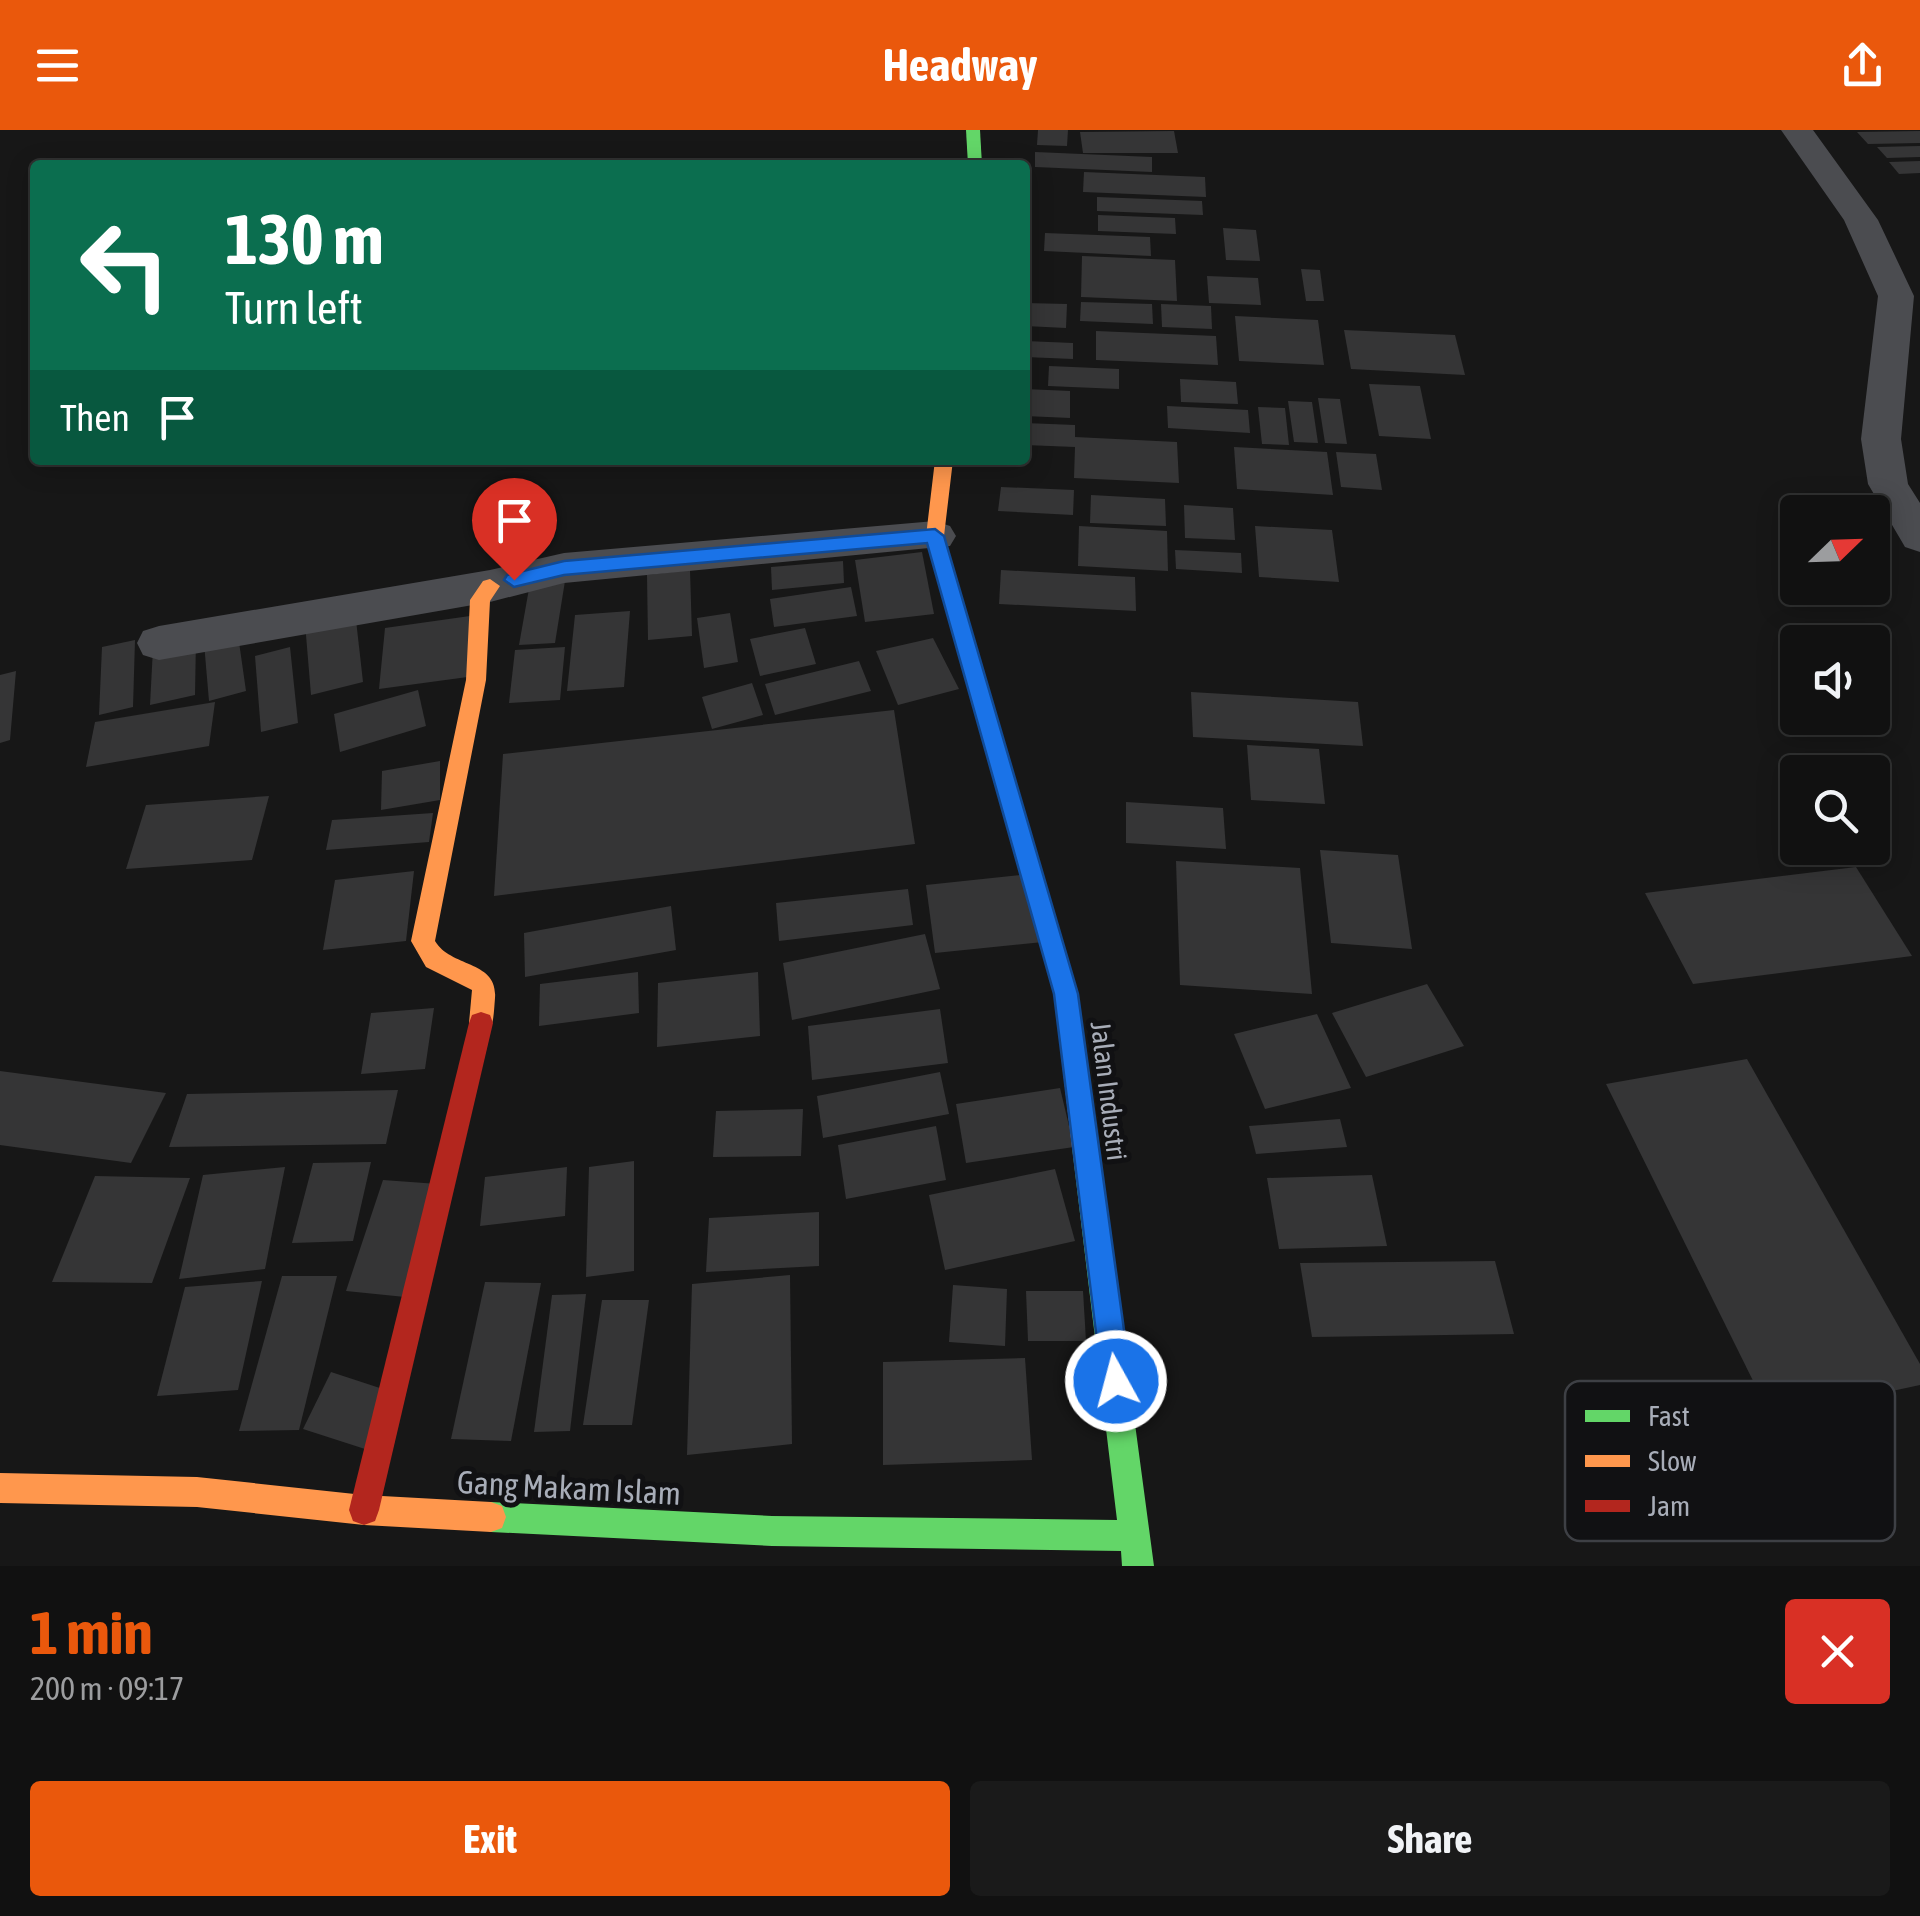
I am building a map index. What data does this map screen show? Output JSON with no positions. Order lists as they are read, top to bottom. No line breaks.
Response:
{"streets":{"street":["Jalan Industri","Gang Makam Islam"]},"crossings":[["Jalan Industri","Gang Makam Islam"]],"legend":["Fast","Slow","Jam"],"north":"top right","page":{"header":"Headway","turn":["130 m","Turn left"],"then":"Then","heading":["1 min","200 m · 09:17"],"buttons":["Exit","Share"]}}
